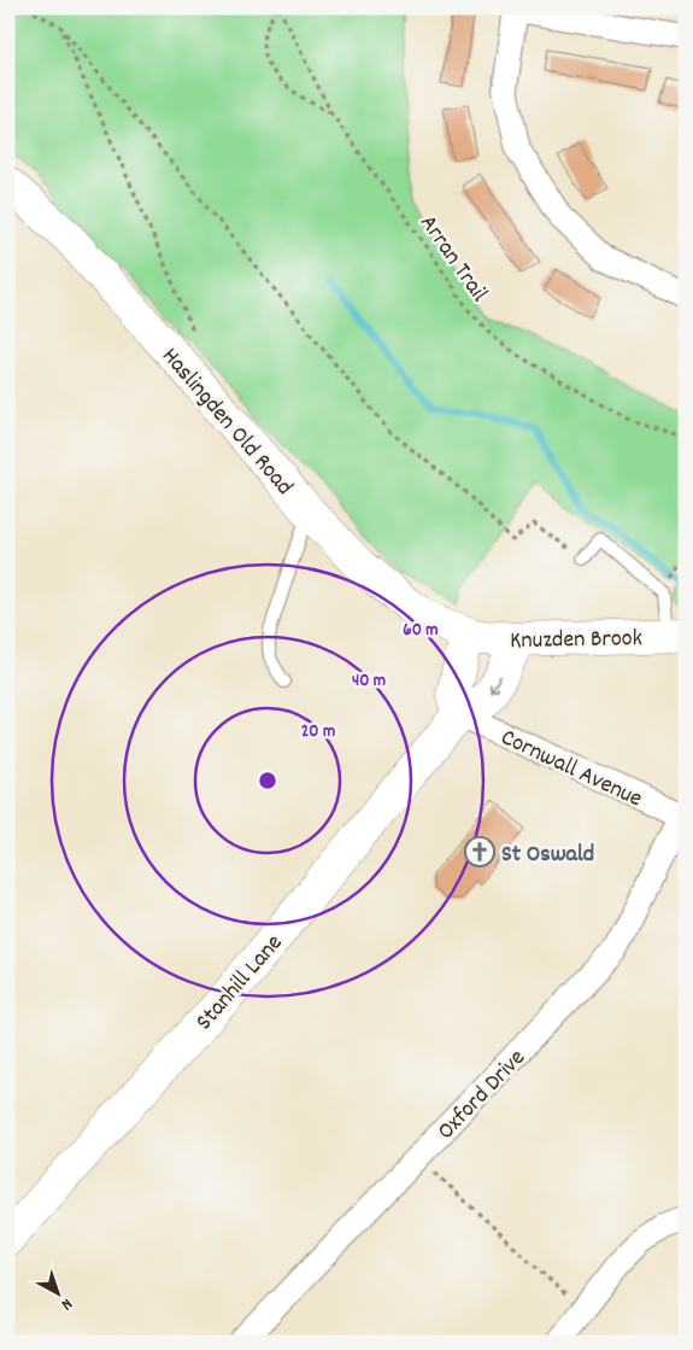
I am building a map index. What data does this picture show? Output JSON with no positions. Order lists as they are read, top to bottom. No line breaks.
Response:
{"streets":{"main road":["Haslingden Old Road","Knuzden Brook","Stanhill Lane"],"street":["Cornwall Avenue","Oxford Drive"],"path":["Arran Trail"]},"crossings":[["Haslingden Old Road","Knuzden Brook"],["Knuzden Brook","Stanhill Lane"],["Cornwall Avenue","Stanhill Lane"],["Cornwall Avenue","Oxford Drive"]],"places":{"church":["St Oswald"]},"north":"bottom right","rings":["60 m","40 m","20 m"]}
